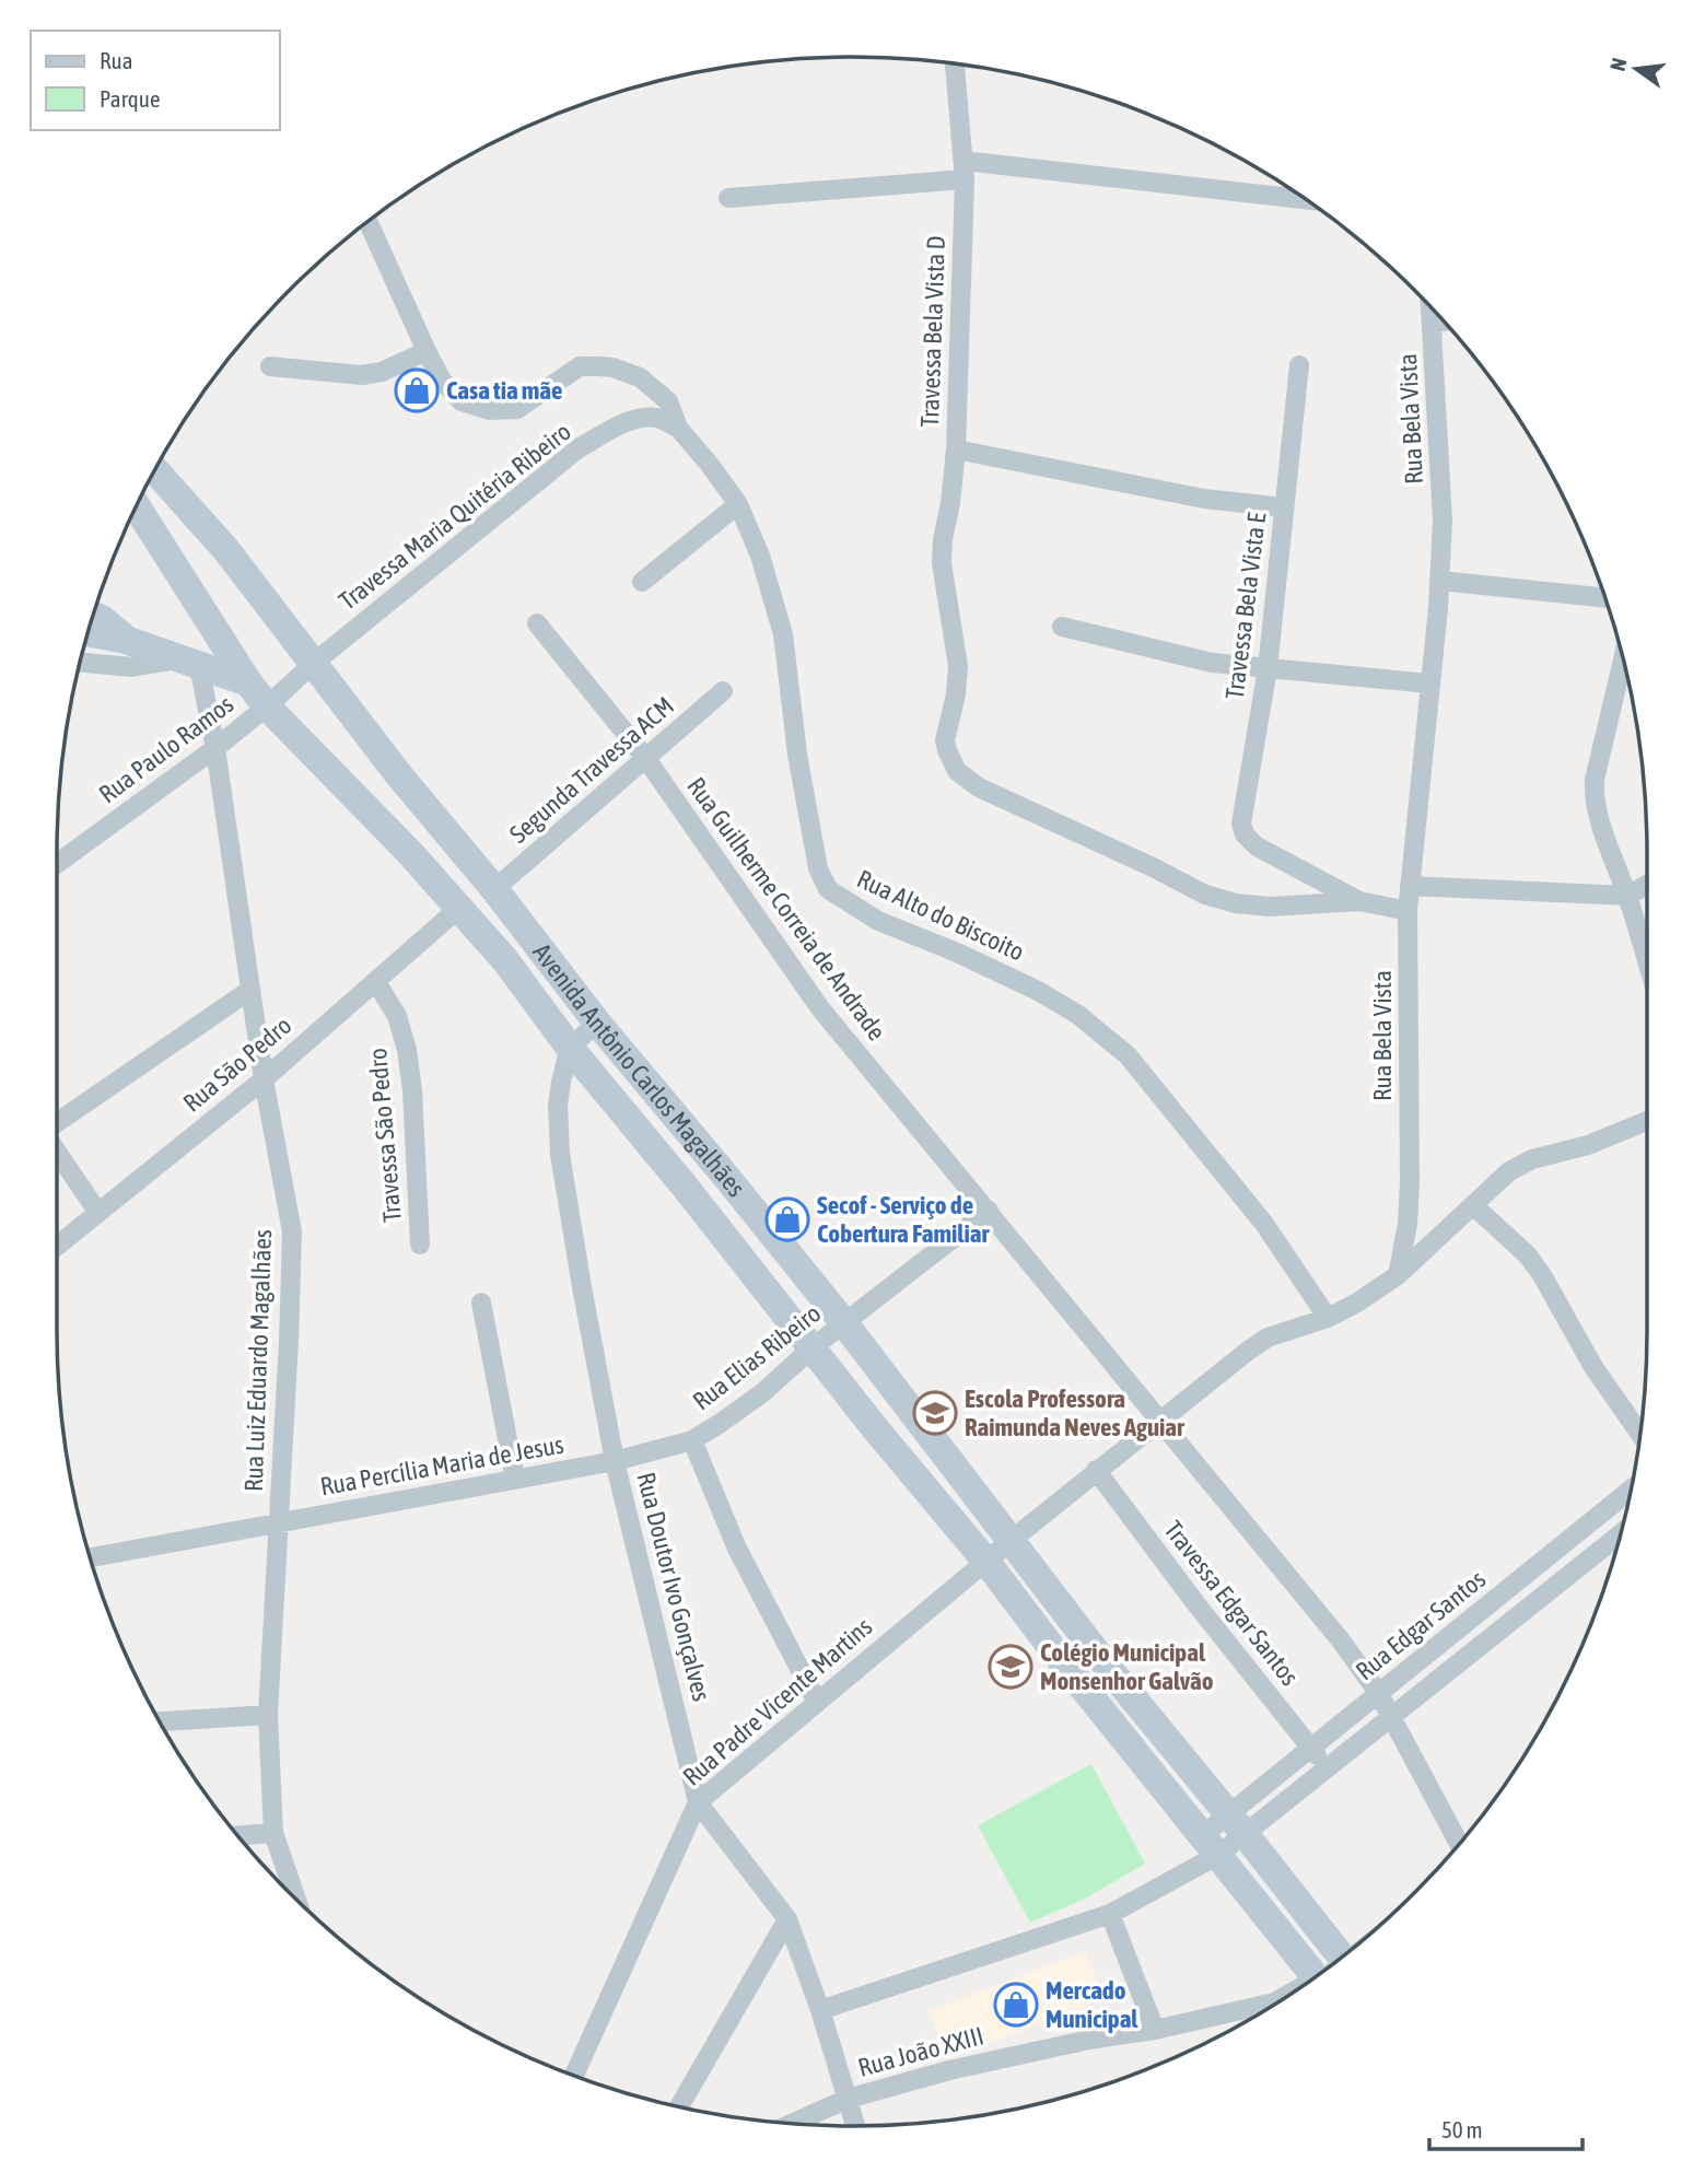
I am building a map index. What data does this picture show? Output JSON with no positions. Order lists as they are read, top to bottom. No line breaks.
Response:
{"streets":{"main road":["Avenida Antônio Carlos Magalhães"],"street":["Travessa Bela Vista D","Rua Bela Vista","Travessa Maria Quitéria Ribeiro","Travessa Bela Vista E","Rua Paulo Ramos","Segunda Travessa ACM","Rua Guilherme Correia de Andrade","Rua Alto do Biscoito","Rua São Pedro","Travessa São Pedro","Rua Elias Ribeiro","Rua Luiz Eduardo Magalhães","Rua Percília Maria de Jesus","Rua Doutor Ivo Gonçalves","Travessa Edgar Santos","Rua Edgar Santos","Rua Padre Vicente Martins","Rua João XXIII"]},"crossings":[["Travessa Bela Vista D","Travessa Bela Vista E"],["Travessa Maria Quitéria Ribeiro","Rua Paulo Ramos"],["Travessa Maria Quitéria Ribeiro","Rua Alto do Biscoito"],["Travessa Maria Quitéria Ribeiro","Avenida Antônio Carlos Magalhães"],["Rua Paulo Ramos","Avenida Antônio Carlos Magalhães"],["Rua Paulo Ramos","Rua Luiz Eduardo Magalhães"],["Segunda Travessa ACM","Rua Guilherme Correia de Andrade"],["Segunda Travessa ACM","Avenida Antônio Carlos Magalhães"],["Rua Guilherme Correia de Andrade","Rua Elias Ribeiro"],["Rua Guilherme Correia de Andrade","Rua Edgar Santos"],["Rua São Pedro","Avenida Antônio Carlos Magalhães"],["Rua São Pedro","Travessa São Pedro"],["Rua São Pedro","Rua Luiz Eduardo Magalhães"],["Avenida Antônio Carlos Magalhães","Rua Elias Ribeiro"],["Avenida Antônio Carlos Magalhães","Rua Doutor Ivo Gonçalves"],["Avenida Antônio Carlos Magalhães","Rua Edgar Santos"],["Avenida Antônio Carlos Magalhães","Rua Padre Vicente Martins"],["Rua Elias Ribeiro","Rua Percília Maria de Jesus"],["Rua Elias Ribeiro","Rua Doutor Ivo Gonçalves"],["Rua Luiz Eduardo Magalhães","Rua Percília Maria de Jesus"],["Rua Percília Maria de Jesus","Rua Doutor Ivo Gonçalves"],["Rua Doutor Ivo Gonçalves","Rua Padre Vicente Martins"],["Rua Doutor Ivo Gonçalves","Rua João XXIII"],["Travessa Edgar Santos","Rua Edgar Santos"]],"places":{"shop":["Casa tia mãe","Secof - Serviço de Cobertura Familiar","Mercado Municipal"],"school or university":["Escola Professora Raimunda Neves Aguiar","Colégio Municipal Monsenhor Galvão"]},"legend":["Rua","Parque"],"scale_bar":"50 m","north":"left"}
